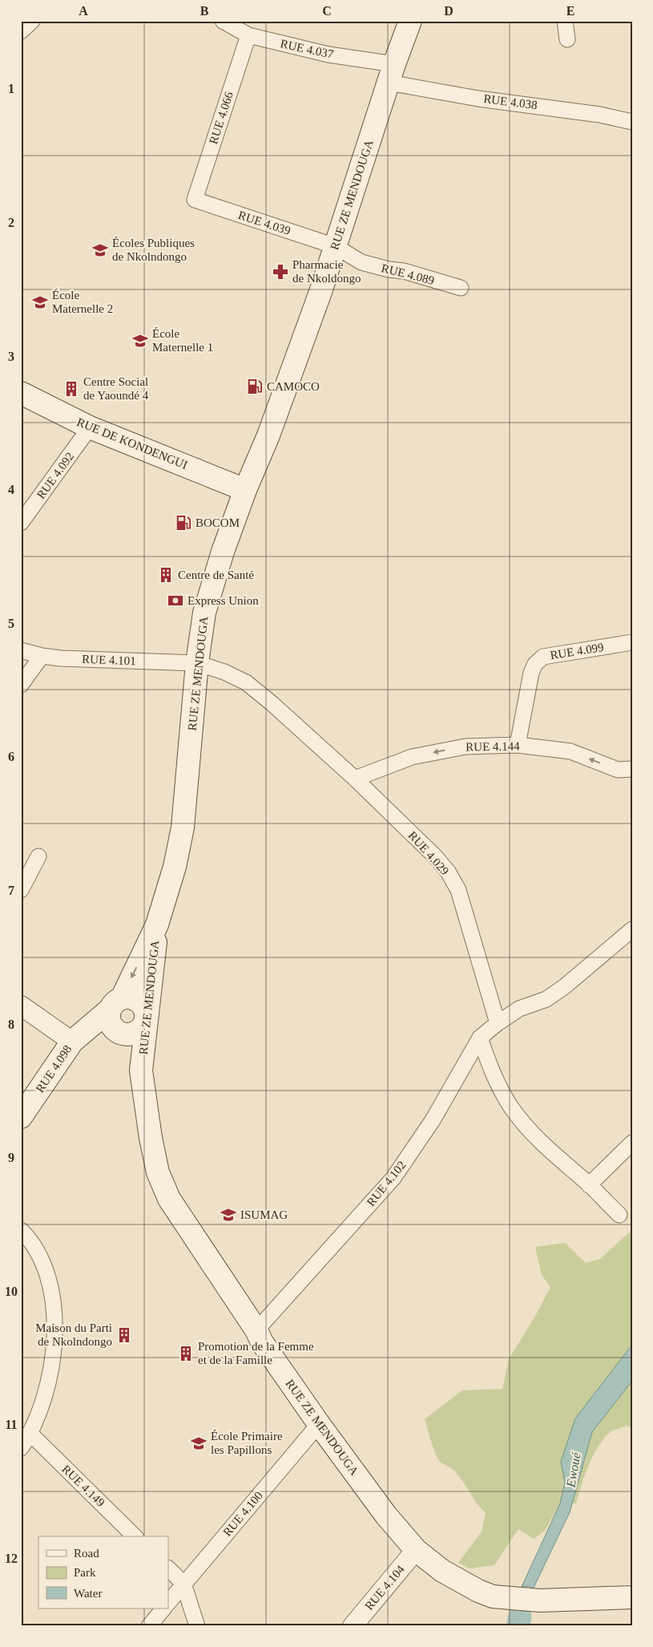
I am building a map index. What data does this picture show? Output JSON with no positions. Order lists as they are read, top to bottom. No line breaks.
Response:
{"streets":{"main road":["RUE ZE MENDOUGA","RUE DE KONDENGUI","RUE 4.098"],"street":["RUE 4.037","RUE 4.038","RUE 4.066","RUE 4.039","RUE 4.089","RUE 4.092","RUE 4.099","RUE 4.101","RUE 4.144","RUE 4.029","RUE 4.102","RUE 4.149","RUE 4.100","RUE 4.104"]},"crossings":[["RUE 4.037","RUE 4.038"],["RUE 4.037","RUE 4.066"],["RUE 4.037","RUE ZE MENDOUGA"],["RUE 4.038","RUE ZE MENDOUGA"],["RUE 4.066","RUE 4.039"],["RUE ZE MENDOUGA","RUE 4.039"],["RUE ZE MENDOUGA","RUE 4.089"],["RUE ZE MENDOUGA","RUE DE KONDENGUI"],["RUE ZE MENDOUGA","RUE 4.101"],["RUE ZE MENDOUGA","RUE 4.029"],["RUE ZE MENDOUGA","RUE 4.098"],["RUE ZE MENDOUGA","RUE 4.102"],["RUE ZE MENDOUGA","RUE 4.100"],["RUE ZE MENDOUGA","RUE 4.104"],["RUE 4.039","RUE 4.089"],["RUE DE KONDENGUI","RUE 4.092"],["RUE 4.099","RUE 4.144"],["RUE 4.101","RUE 4.029"],["RUE 4.144","RUE 4.029"],["RUE 4.029","RUE 4.102"]],"one_way":["RUE 4.144"],"water":["Ewoué"],"places":{"school or university":["Écoles Publiques de Nkolndongo","École Maternelle 2","École Maternelle 1","ISUMAG","École Primaire les Papillons"],"pharmacy":["Pharmacie de Nkoldongo"],"fuel station":["CAMOCO","BOCOM"],"building":["Centre Social de Yaoundé 4","Centre de Santé","Maison du Parti de Nkolndongo","Promotion de la Femme et de la Famille"],"bank":["Express Union"]},"legend":["Road","Park","Water"],"grid":{"columns":["A","B","C","D","E"],"rows":["1","2","3","4","5","6","7","8","9","10","11","12"]}}
